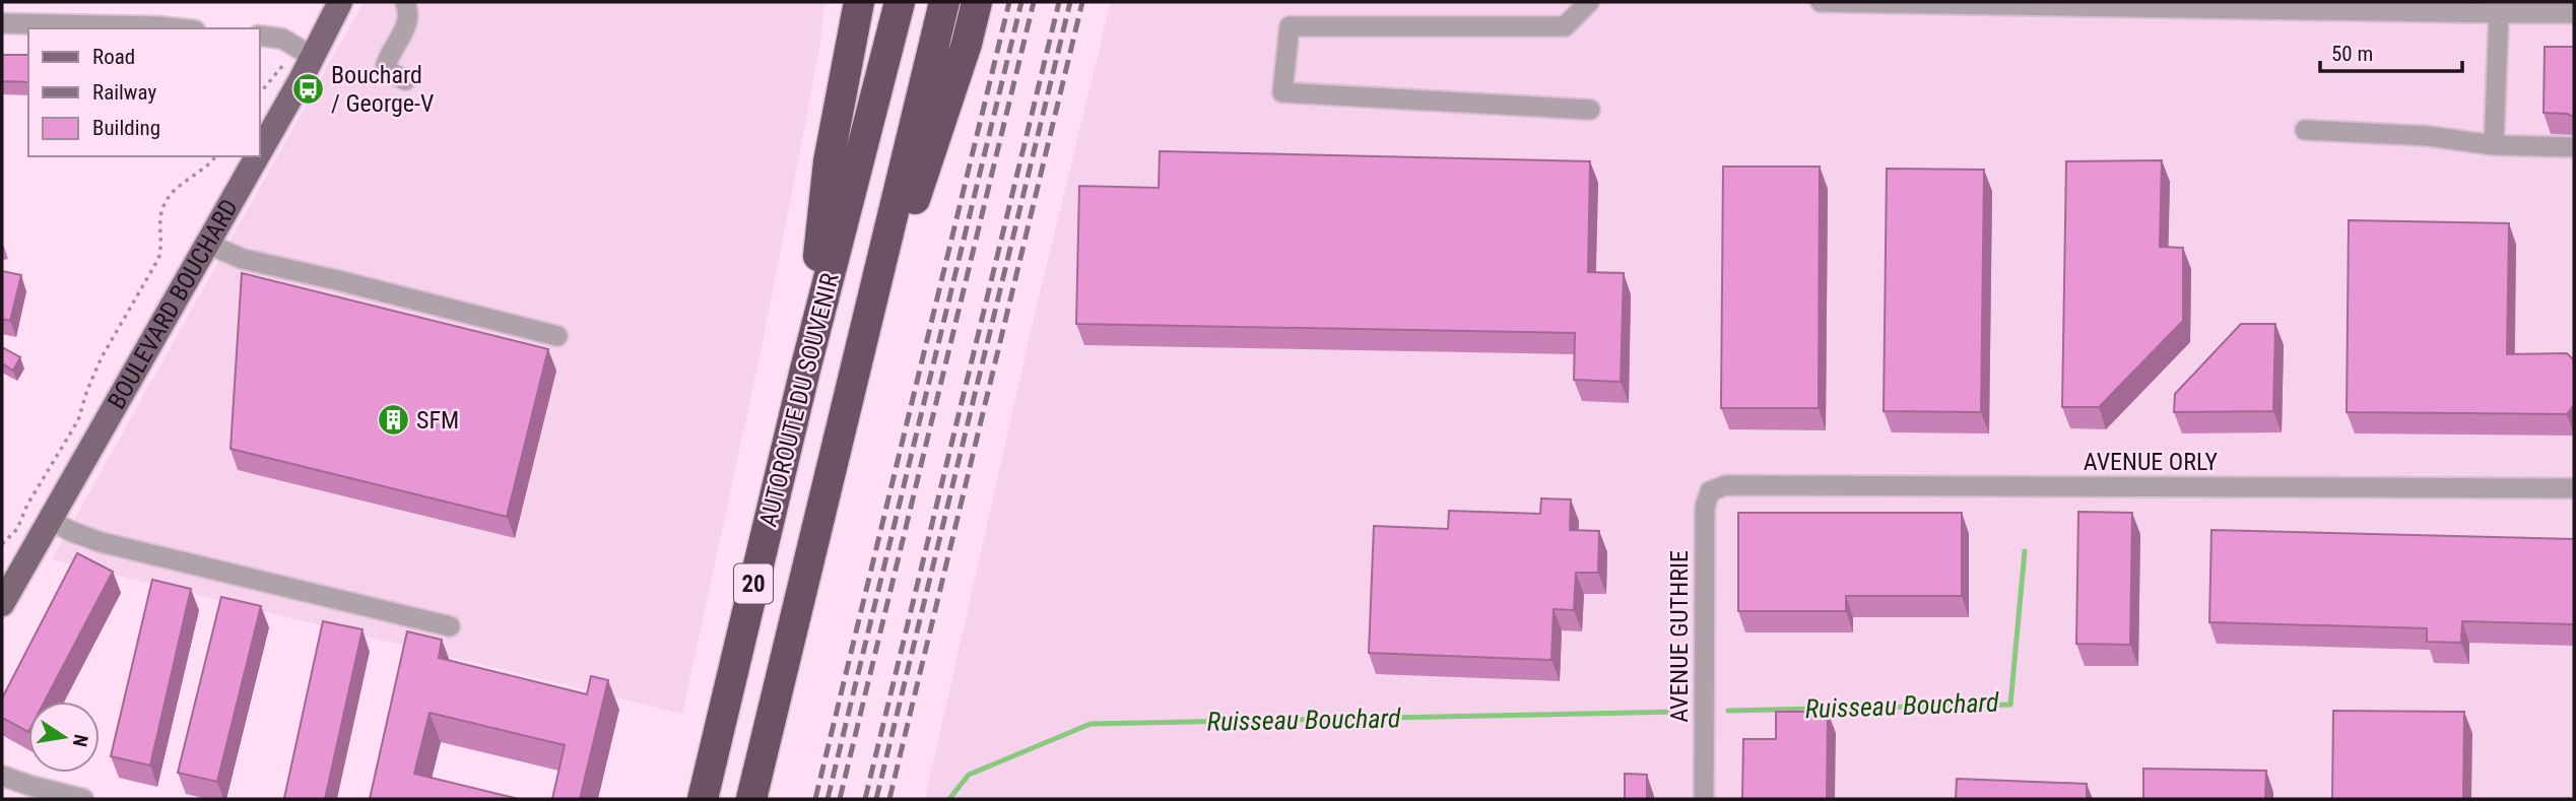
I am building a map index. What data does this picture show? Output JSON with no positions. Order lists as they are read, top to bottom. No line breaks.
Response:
{"streets":{"highway":["AUTOROUTE DU SOUVENIR","20"],"main road":["BOULEVARD BOUCHARD"],"street":["AVENUE ORLY","AVENUE GUTHRIE"]},"crossings":[["AVENUE ORLY","AVENUE GUTHRIE"]],"water":["Ruisseau Bouchard"],"places":{"bus stop":["Bouchard / George-V"],"building":["SFM"]},"legend":["Road","Railway","Building"],"scale_bar":"50 m","north":"right"}
